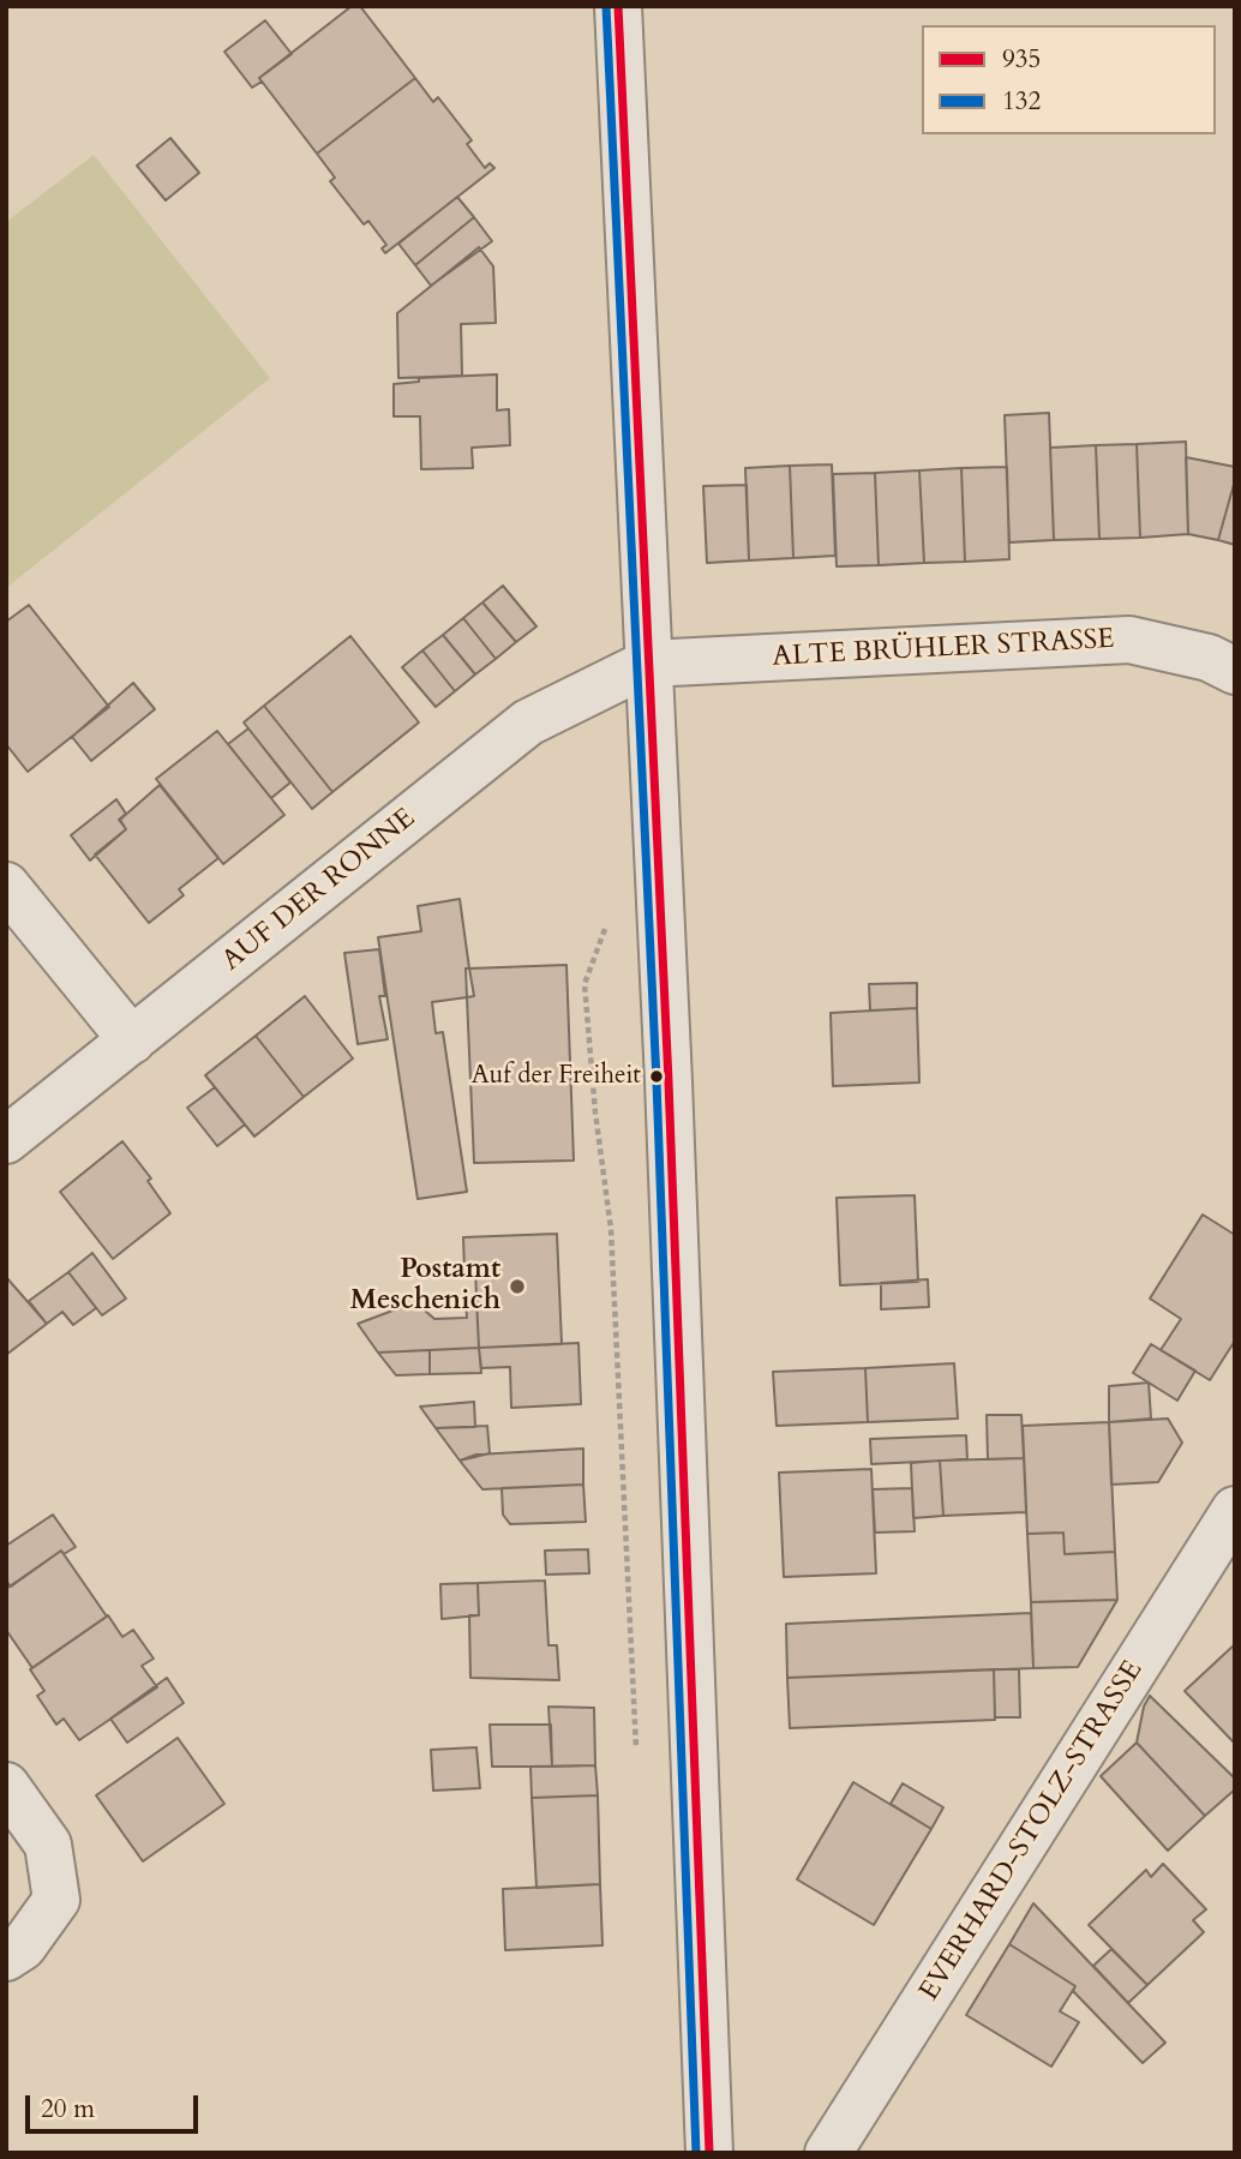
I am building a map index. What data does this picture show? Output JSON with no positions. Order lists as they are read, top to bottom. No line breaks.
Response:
{"streets":{"street":["ALTE BRÜHLER STRASSE","AUF DER RONNE","EVERHARD-STOLZ-STRASSE"]},"crossings":[["ALTE BRÜHLER STRASSE","AUF DER RONNE"]],"places":["Auf der Freiheit","Postamt Meschenich"],"lines":["transit line 935","transit line 132"],"legend":["935","132"],"scale_bar":"20 m"}
